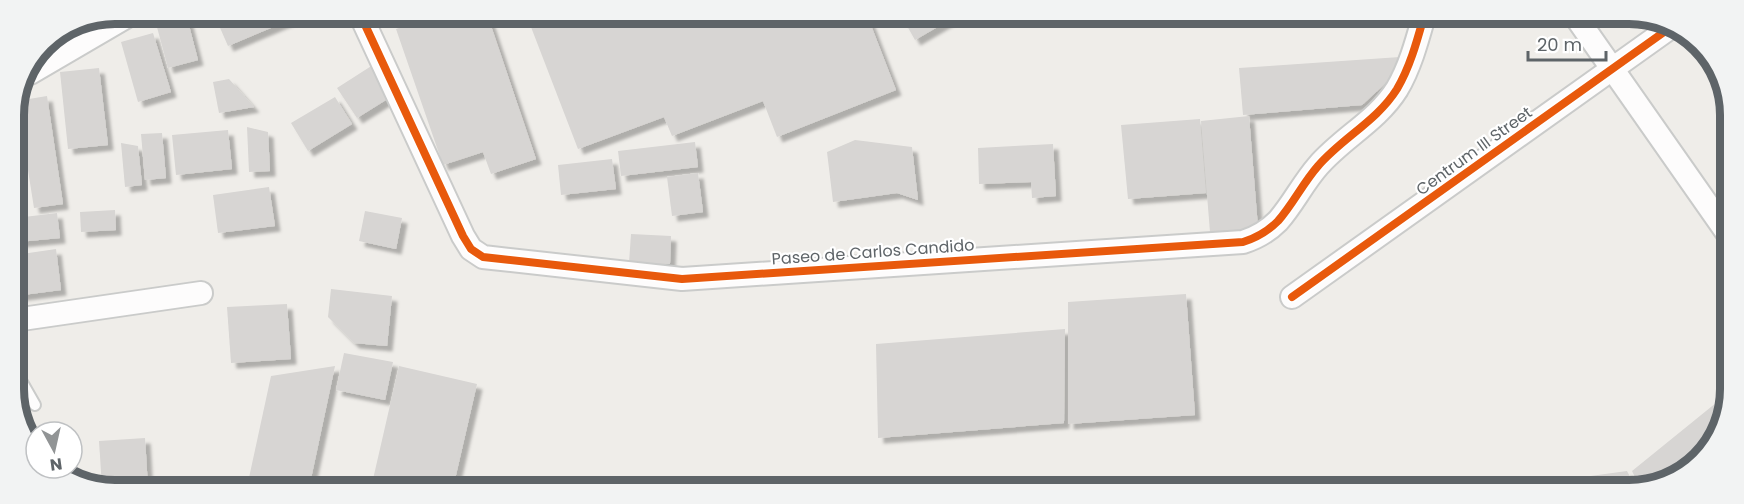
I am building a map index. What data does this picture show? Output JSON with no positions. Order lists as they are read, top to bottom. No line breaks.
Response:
{"streets":{"street":["Centrum III Street","Paseo de Carlos Candido"]},"scale_bar":"20 m","north":"bottom"}
